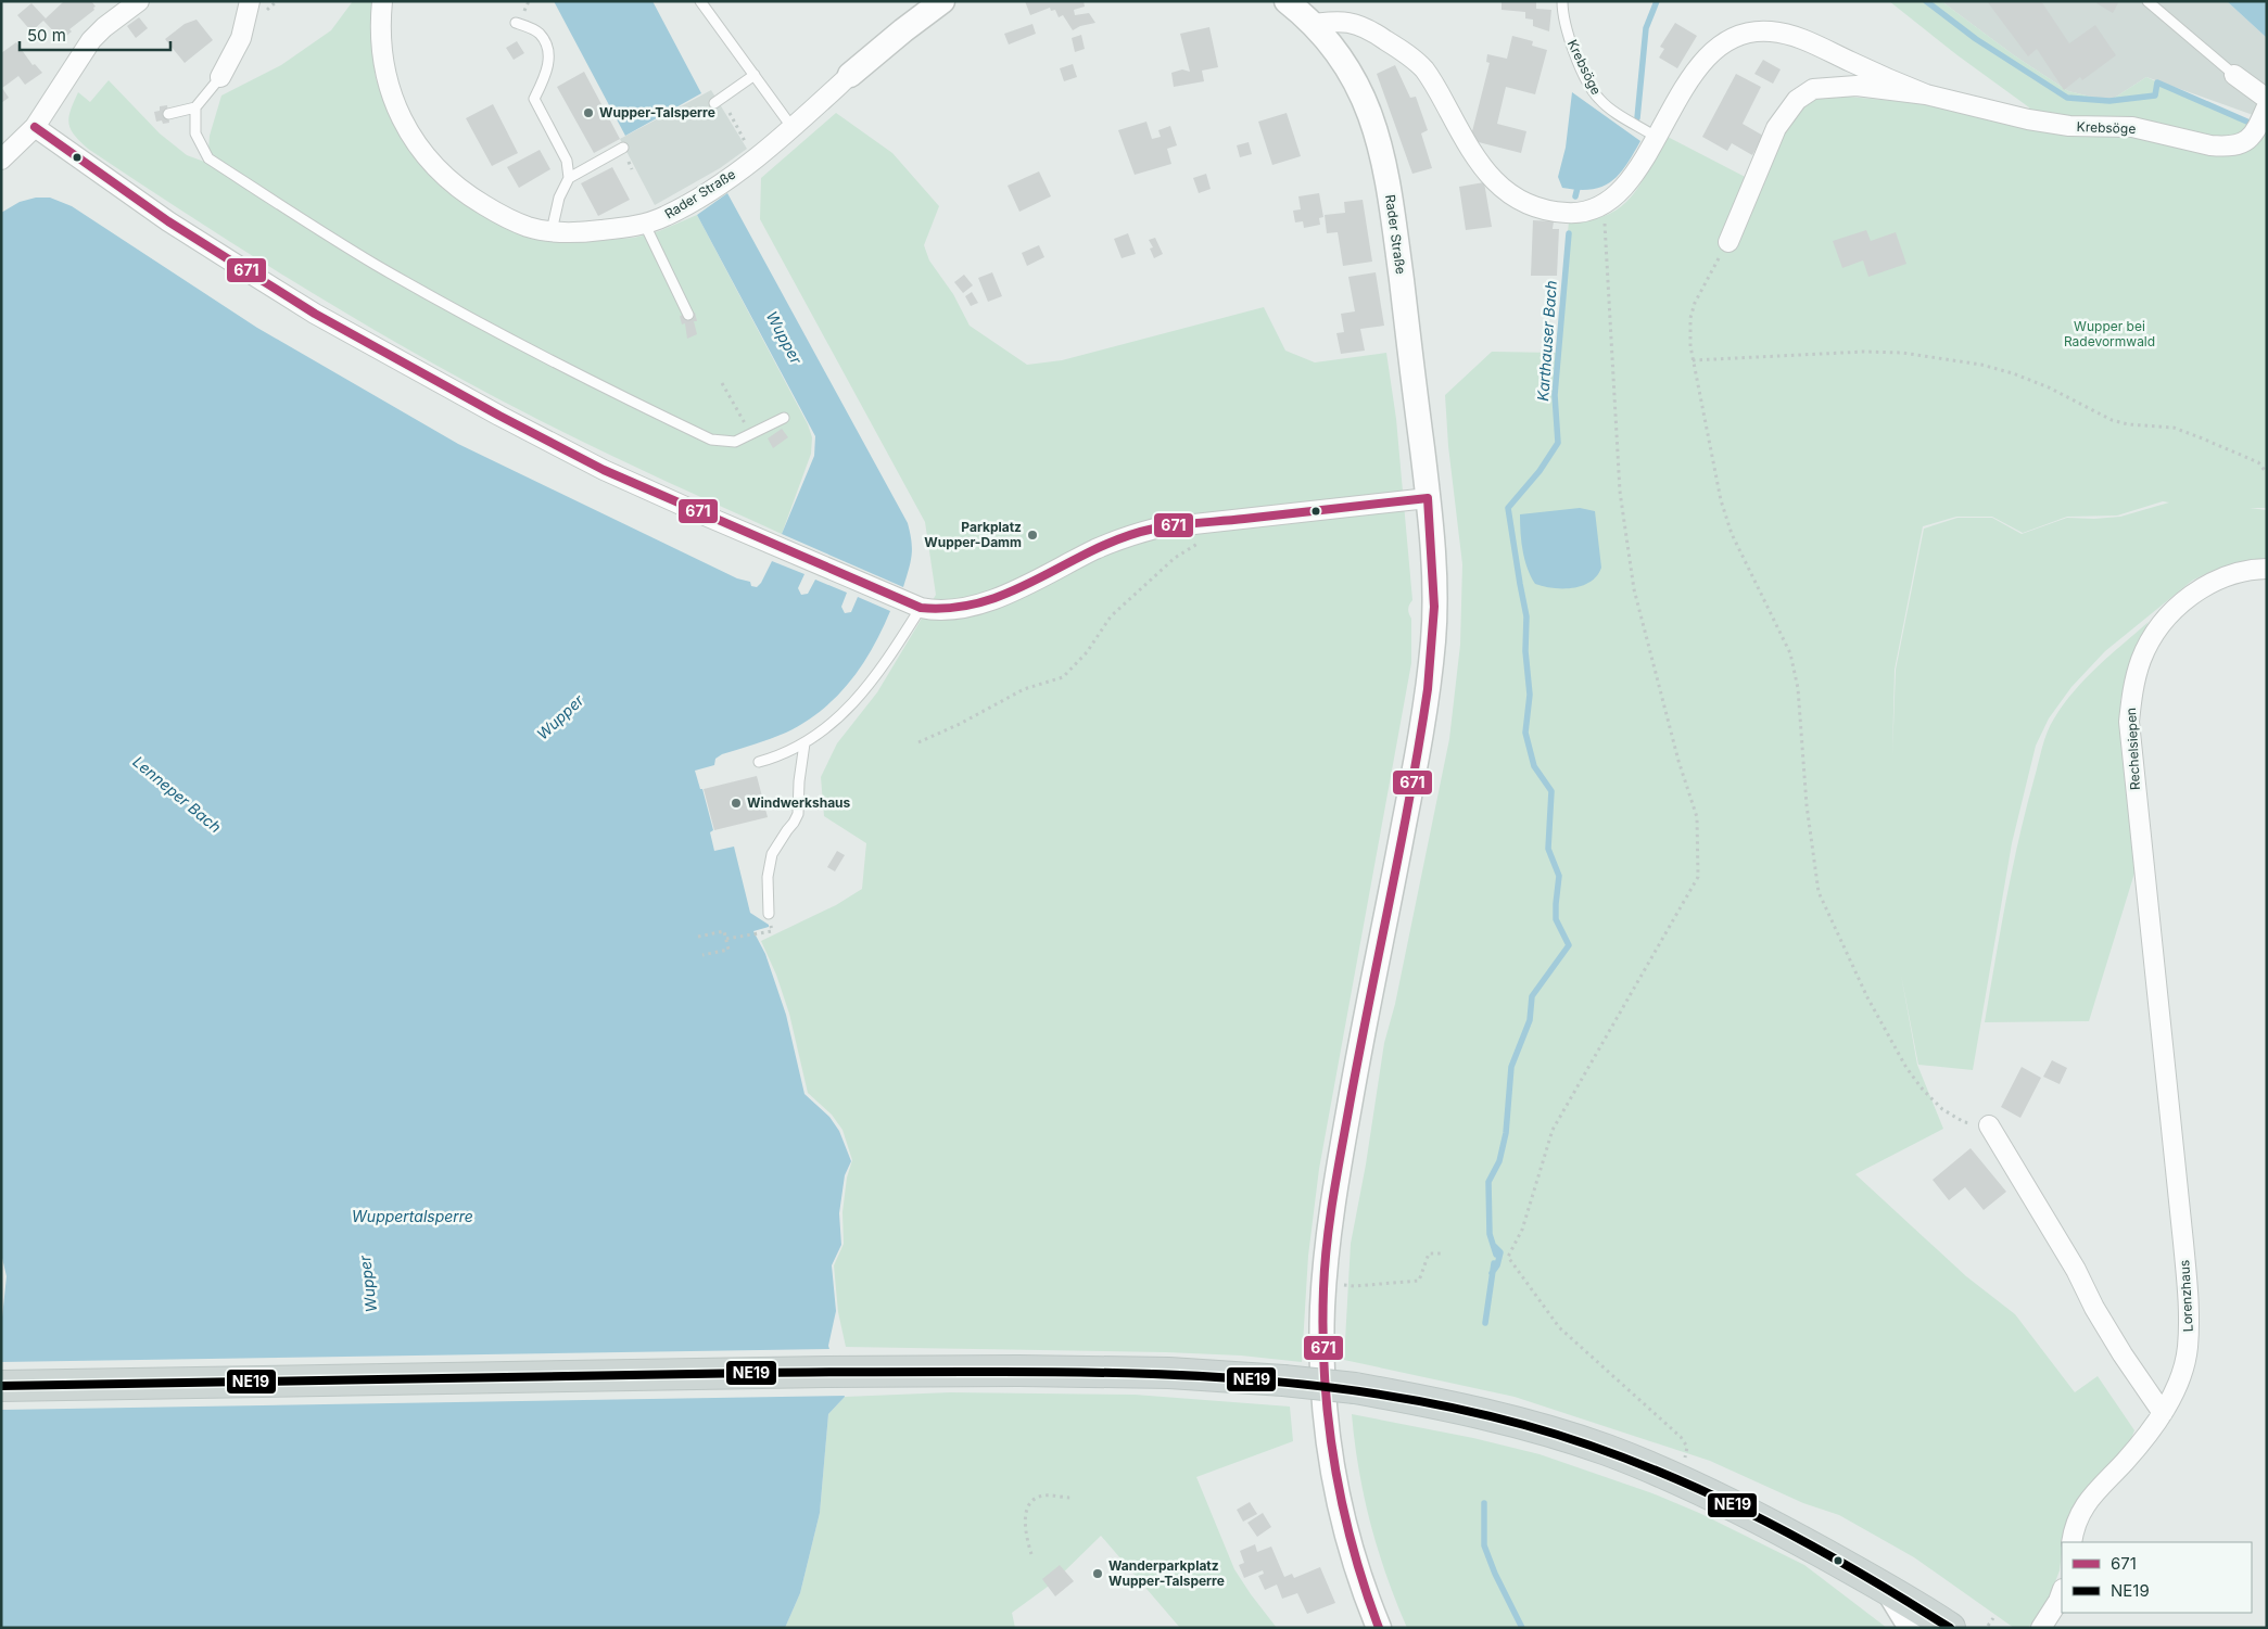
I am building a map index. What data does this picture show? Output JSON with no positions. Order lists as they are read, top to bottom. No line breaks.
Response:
{"streets":{"street":["Krebsöge","Rader Straße","Rechelsiepen","Lorenzhaus"]},"crossings":[["Krebsöge","Rader Straße"],["Rechelsiepen","Lorenzhaus"]],"water":["Wupper","Karthauser Bach","Lenneper Bach","Wuppertalsperre"],"parks":["Wupper bei Radevormwald"],"places":["Wupper-Talsperre","Parkplatz Wupper-Damm","Windwerkshaus","Wanderparkplatz Wupper-Talsperre"],"lines":["transit line 671","transit line NE19"],"legend":["671","NE19"],"scale_bar":"50 m"}
